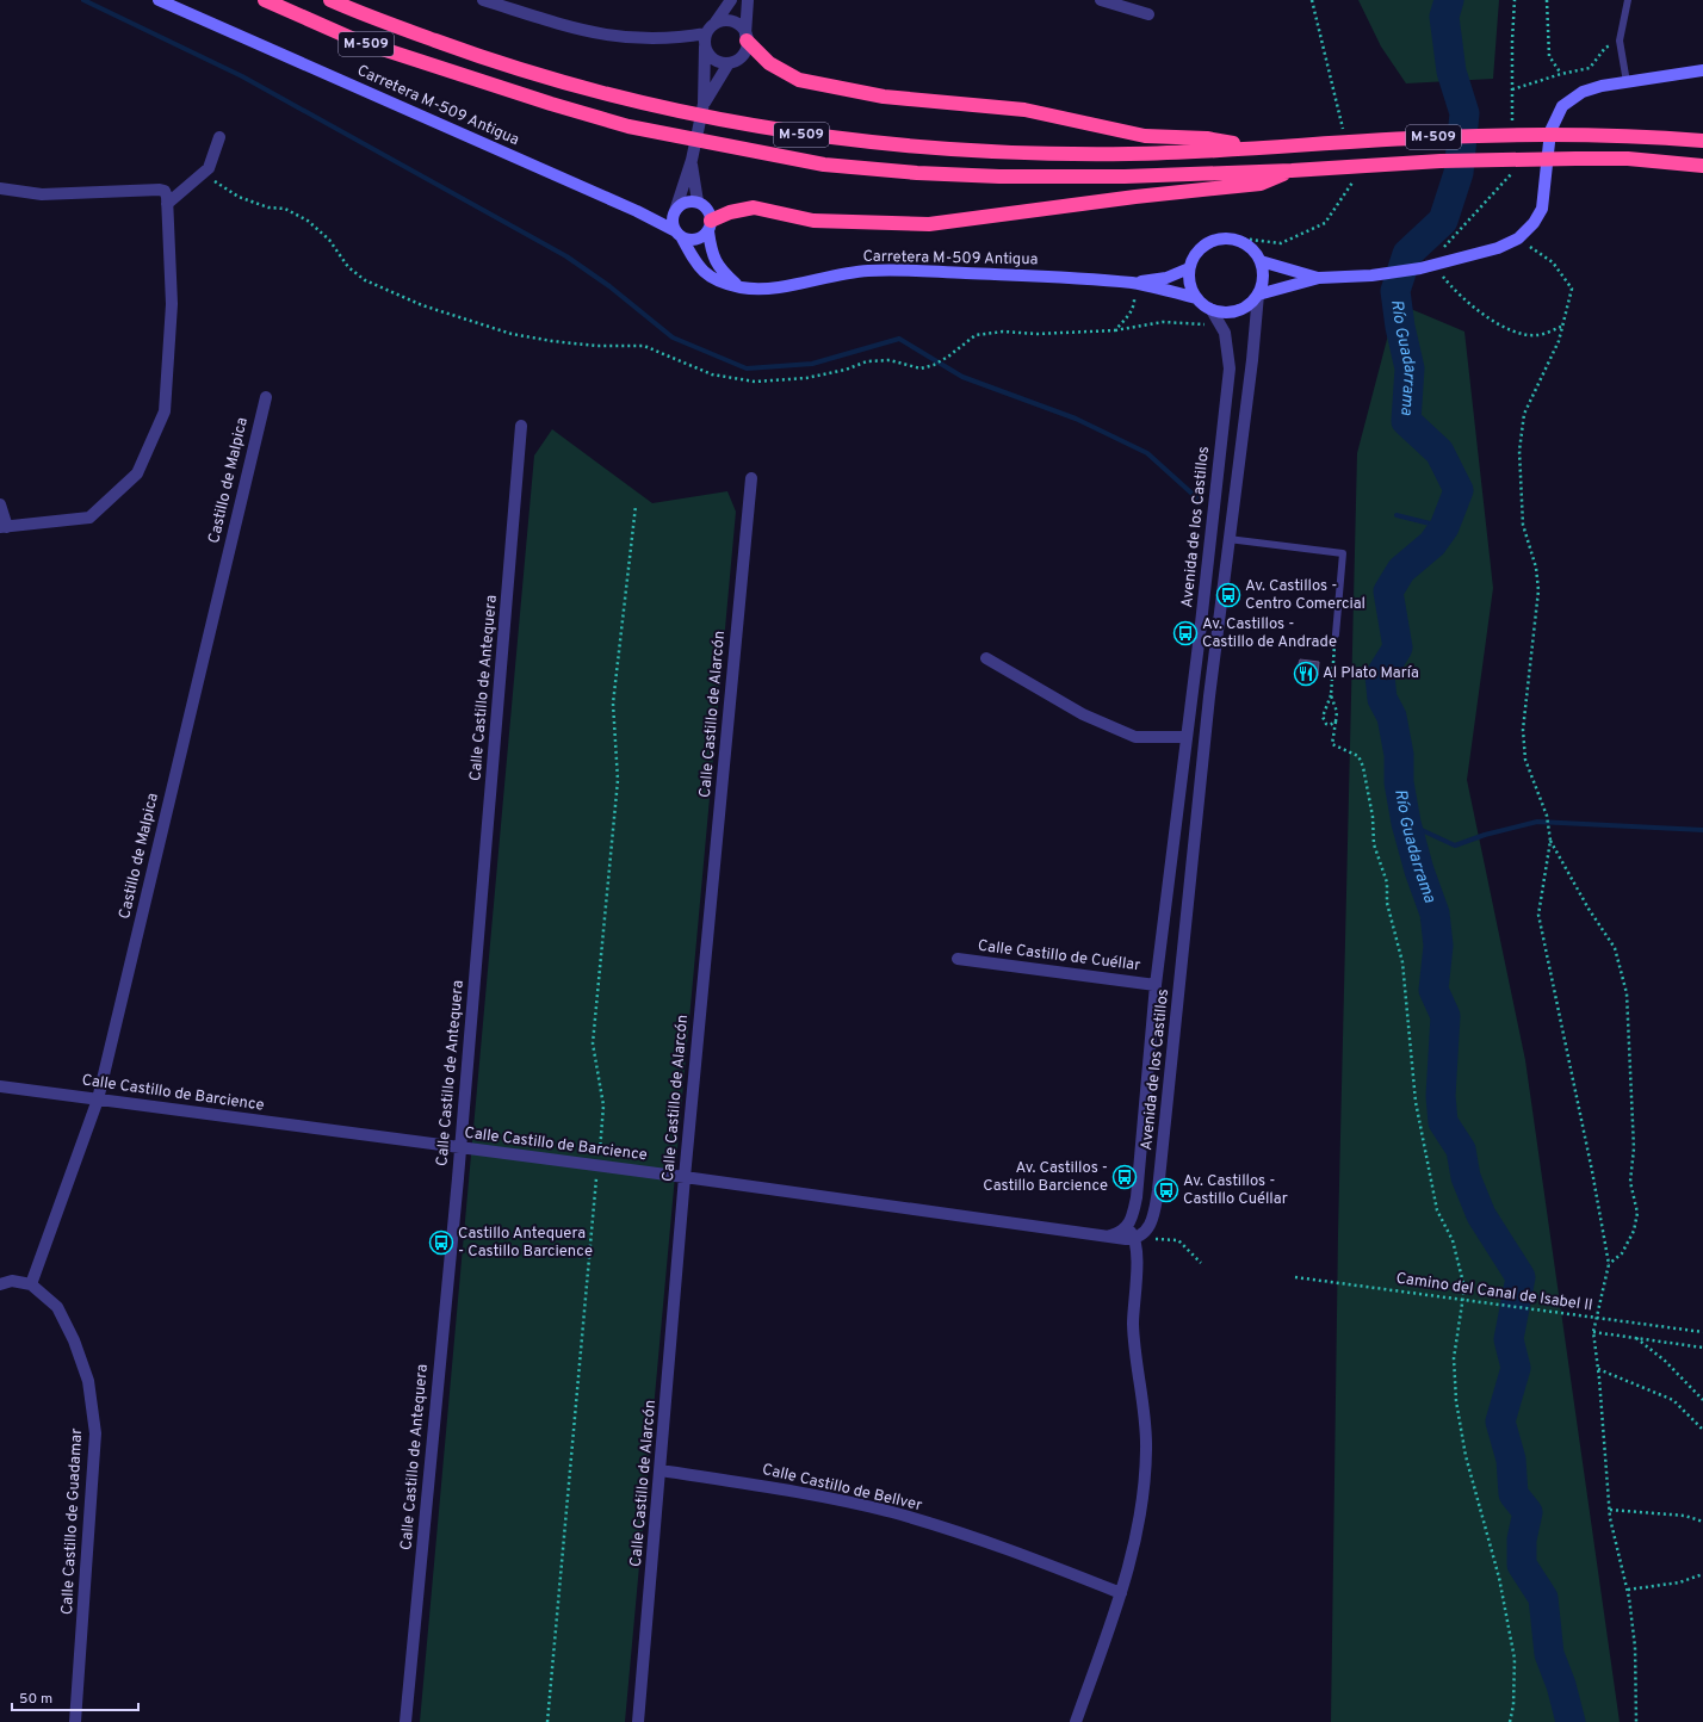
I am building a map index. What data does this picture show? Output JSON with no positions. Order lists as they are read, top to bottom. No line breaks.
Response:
{"streets":{"highway":["M-509"],"street":["Carretera M-509 Antigua","Castillo de Malpica","Avenida de los Castillos","Calle Castillo de Antequera","Calle Castillo de Alarcón","Calle Castillo de Cuéllar","Calle Castillo de Barcience","Calle Castillo de Bellver","Calle Castillo de Guadamar"],"path":["Camino del Canal de Isabel II"]},"crossings":[["Carretera M-509 Antigua","Avenida de los Castillos"],["Castillo de Malpica","Calle Castillo de Barcience"],["Castillo de Malpica","Calle Castillo de Guadamar"],["Avenida de los Castillos","Calle Castillo de Cuéllar"],["Calle Castillo de Antequera","Calle Castillo de Barcience"],["Calle Castillo de Alarcón","Calle Castillo de Barcience"],["Calle Castillo de Alarcón","Calle Castillo de Bellver"]],"water":["Río Guadarrama"],"places":{"bus stop":["Av. Castillos - Centro Comercial","Av. Castillos - Castillo de Andrade","Av. Castillos - Castillo Barcience","Av. Castillos - Castillo Cuéllar","Castillo Antequera - Castillo Barcience"],"restaurant":["Al Plato María"]},"scale_bar":"50 m"}
